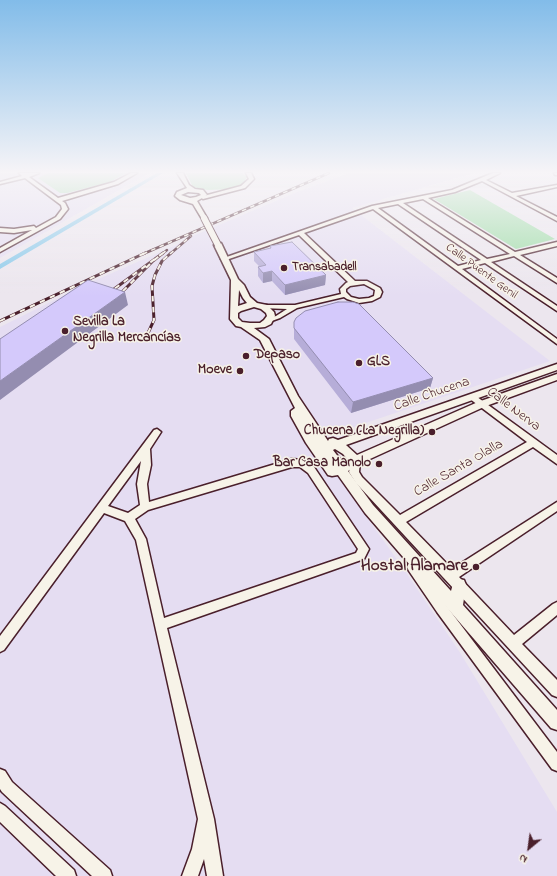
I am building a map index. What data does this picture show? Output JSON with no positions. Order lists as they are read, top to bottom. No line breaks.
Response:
{"streets":{"street":["Calle Puente Genil","Calle Chucena","Calle Nerva","Calle Santa Olalla"]},"crossings":[["Calle Chucena","Calle Nerva"],["Calle Nerva","Calle Santa Olalla"]],"places":["Transabadell","Sevilla La Negrilla Mercancías","Depaso","GLS","Moeve","Chucena (La Negrilla)","Bar Casa Manolo","Hostal Alamare"],"north":"bottom left"}
